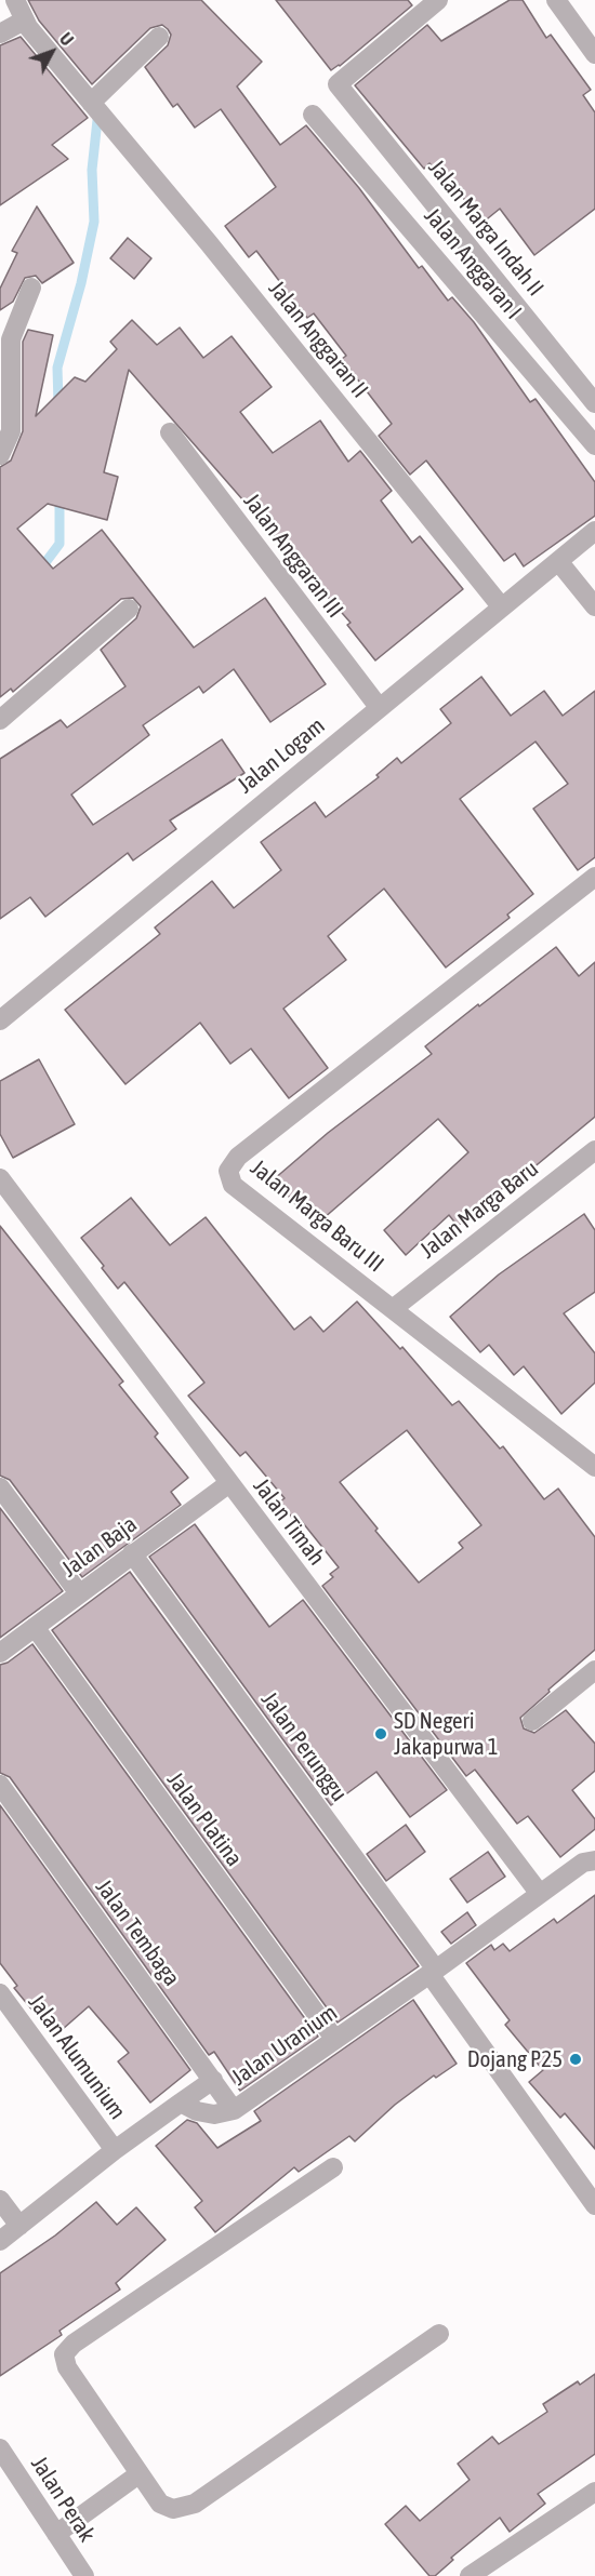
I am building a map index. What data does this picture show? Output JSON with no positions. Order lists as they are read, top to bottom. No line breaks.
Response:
{"streets":{"street":["Jalan Marga Indah II","Jalan Anggaran I","Jalan Anggaran II","Jalan Anggaran III","Jalan Logam","Jalan Marga Baru","Jalan Marga Baru III","Jalan Timah","Jalan Baja","Jalan Perunggu","Jalan Platina","Jalan Tembaga","Jalan Uranium","Jalan Alumunium","Jalan Perak"]},"crossings":[["Jalan Anggaran II","Jalan Logam"],["Jalan Anggaran III","Jalan Logam"],["Jalan Marga Baru","Jalan Marga Baru III"],["Jalan Timah","Jalan Baja"],["Jalan Timah","Jalan Uranium"],["Jalan Baja","Jalan Perunggu"],["Jalan Baja","Jalan Platina"],["Jalan Perunggu","Jalan Uranium"],["Jalan Platina","Jalan Uranium"],["Jalan Tembaga","Jalan Uranium"]],"places":["SD Negeri Jakapurwa 1","Dojang P25"],"north":"top right"}
